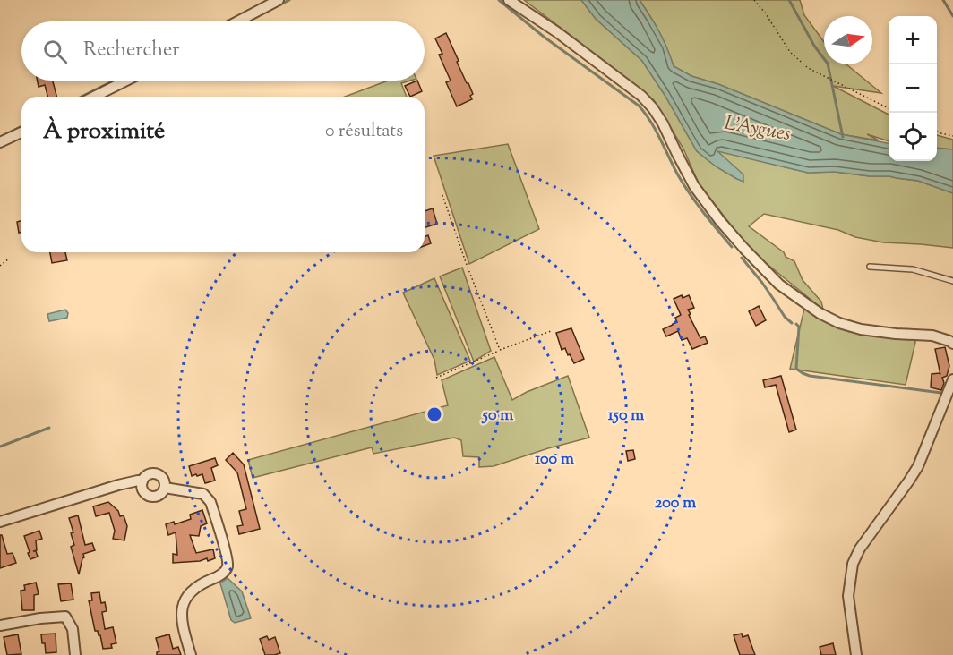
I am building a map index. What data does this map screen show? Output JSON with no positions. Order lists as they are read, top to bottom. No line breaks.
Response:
{"water":["L'Aygues"],"north":"right","page":{"map_buttons":["+","−"],"search":"Rechercher","heading":["À proximité","0 résultats"]},"rings":["50 m","150 m","100 m","200 m"]}
